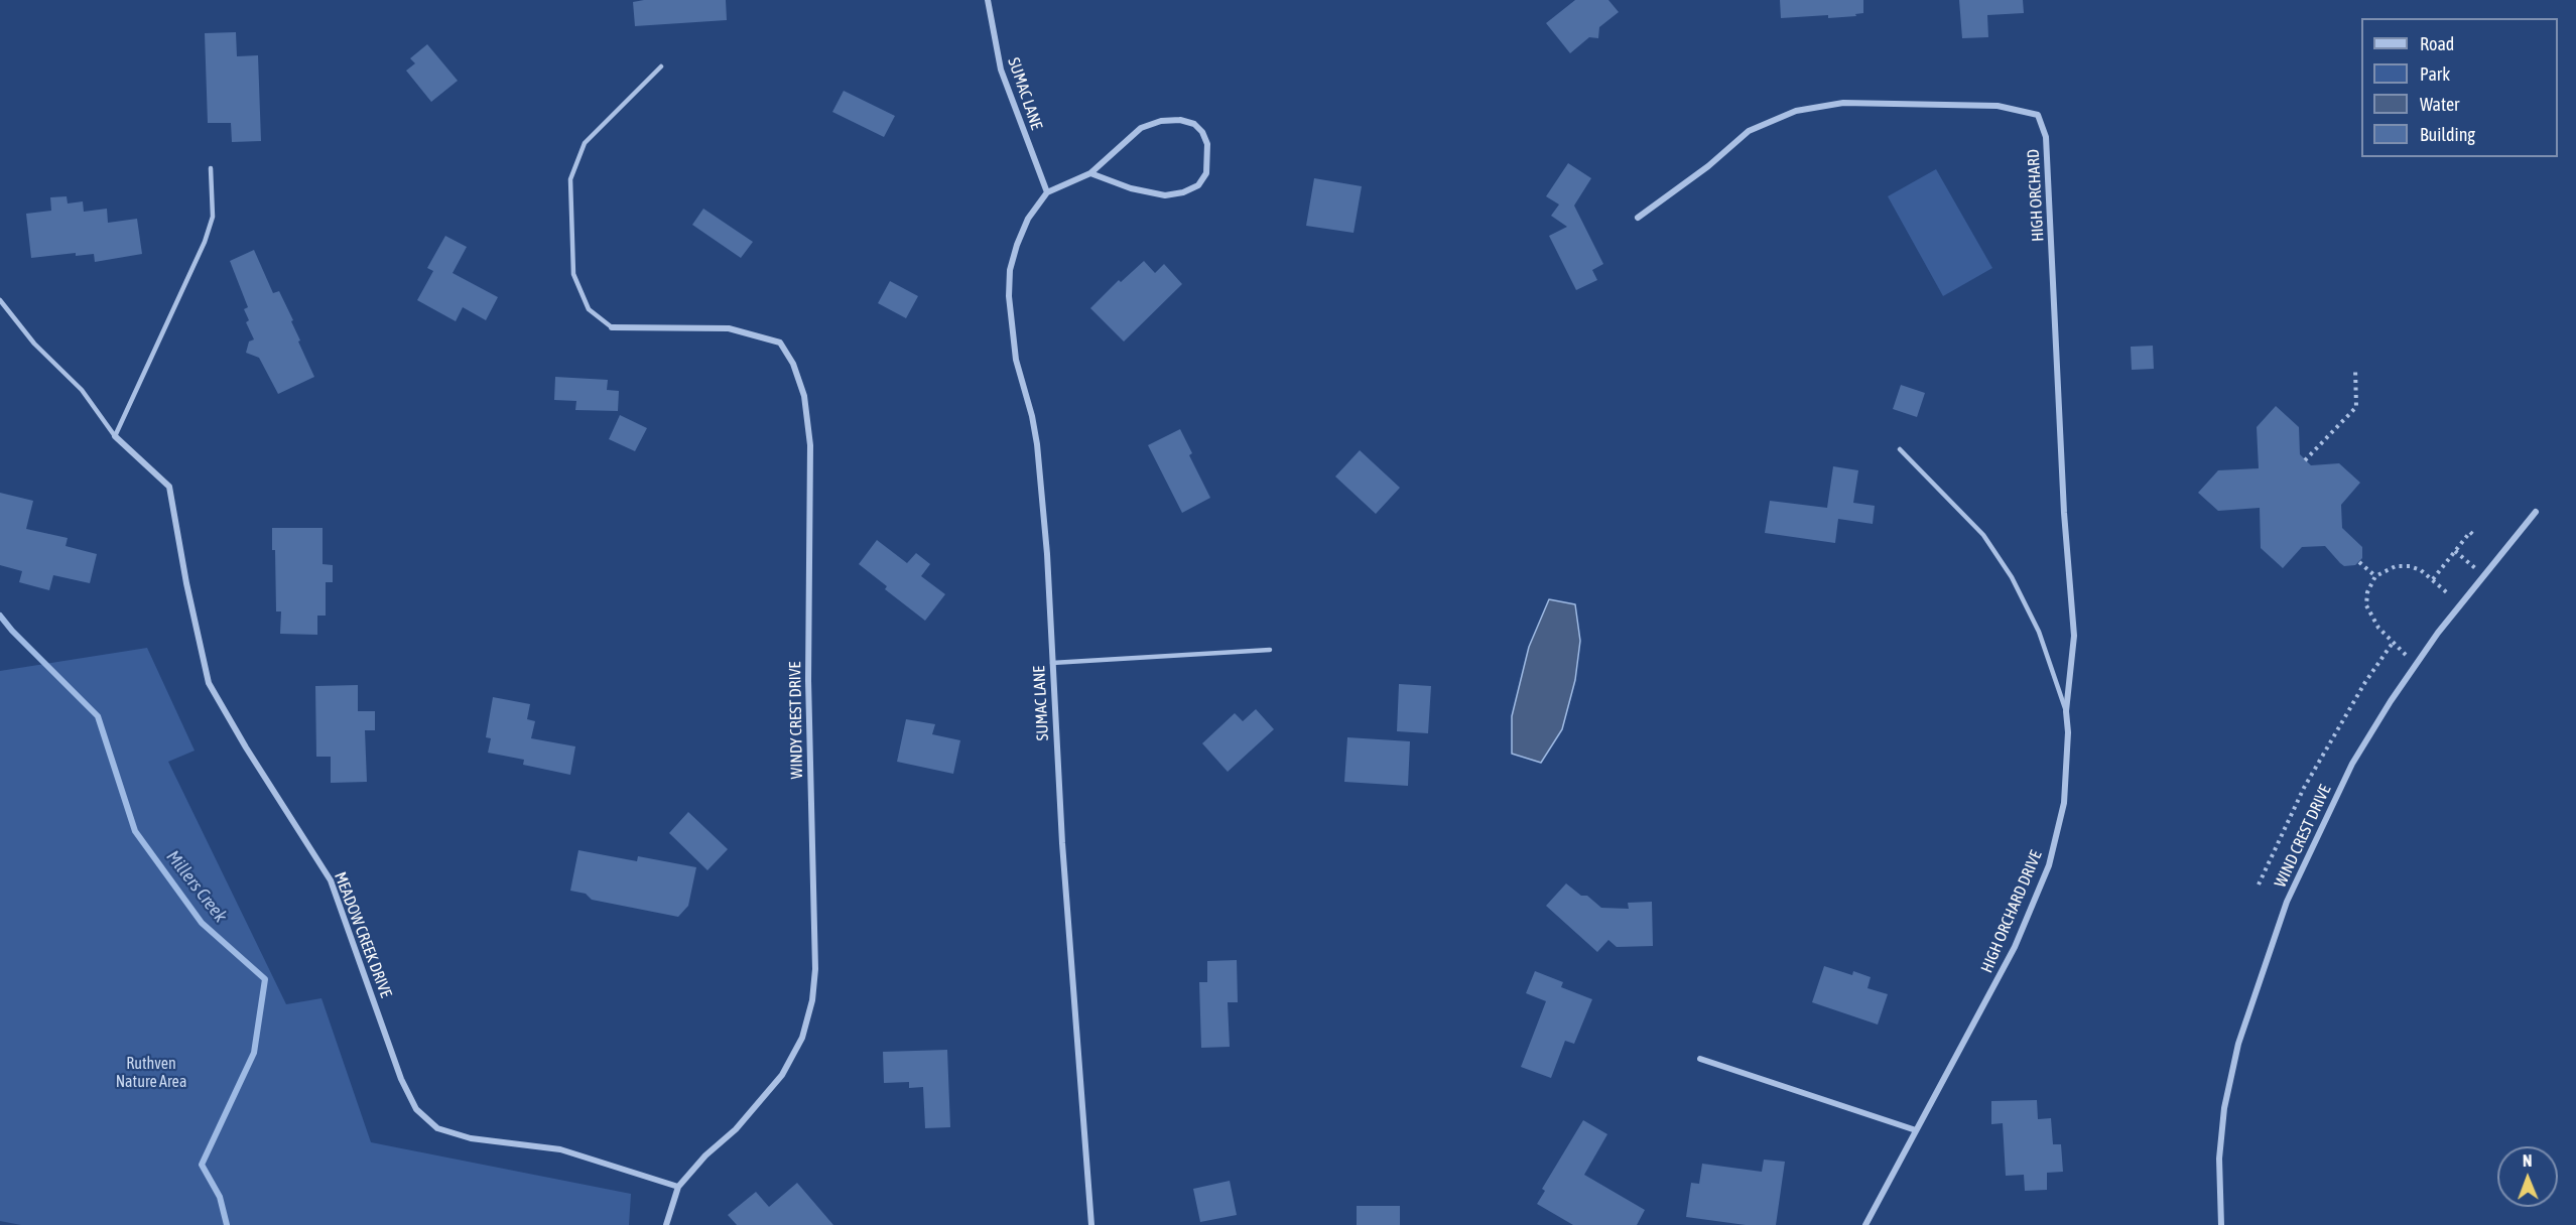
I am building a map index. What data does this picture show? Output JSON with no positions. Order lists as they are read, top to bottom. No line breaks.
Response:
{"streets":{"street":["SUMAC LANE","HIGH ORCHARD","WINDY CREST DRIVE","WIND CREST DRIVE","HIGH ORCHARD DRIVE","MEADOW CREEK DRIVE"]},"crossings":[["HIGH ORCHARD","HIGH ORCHARD DRIVE"],["WINDY CREST DRIVE","MEADOW CREEK DRIVE"]],"water":["Millers Creek"],"parks":["Ruthven Nature Area"],"legend":["Road","Park","Water","Building"],"north":"top"}
